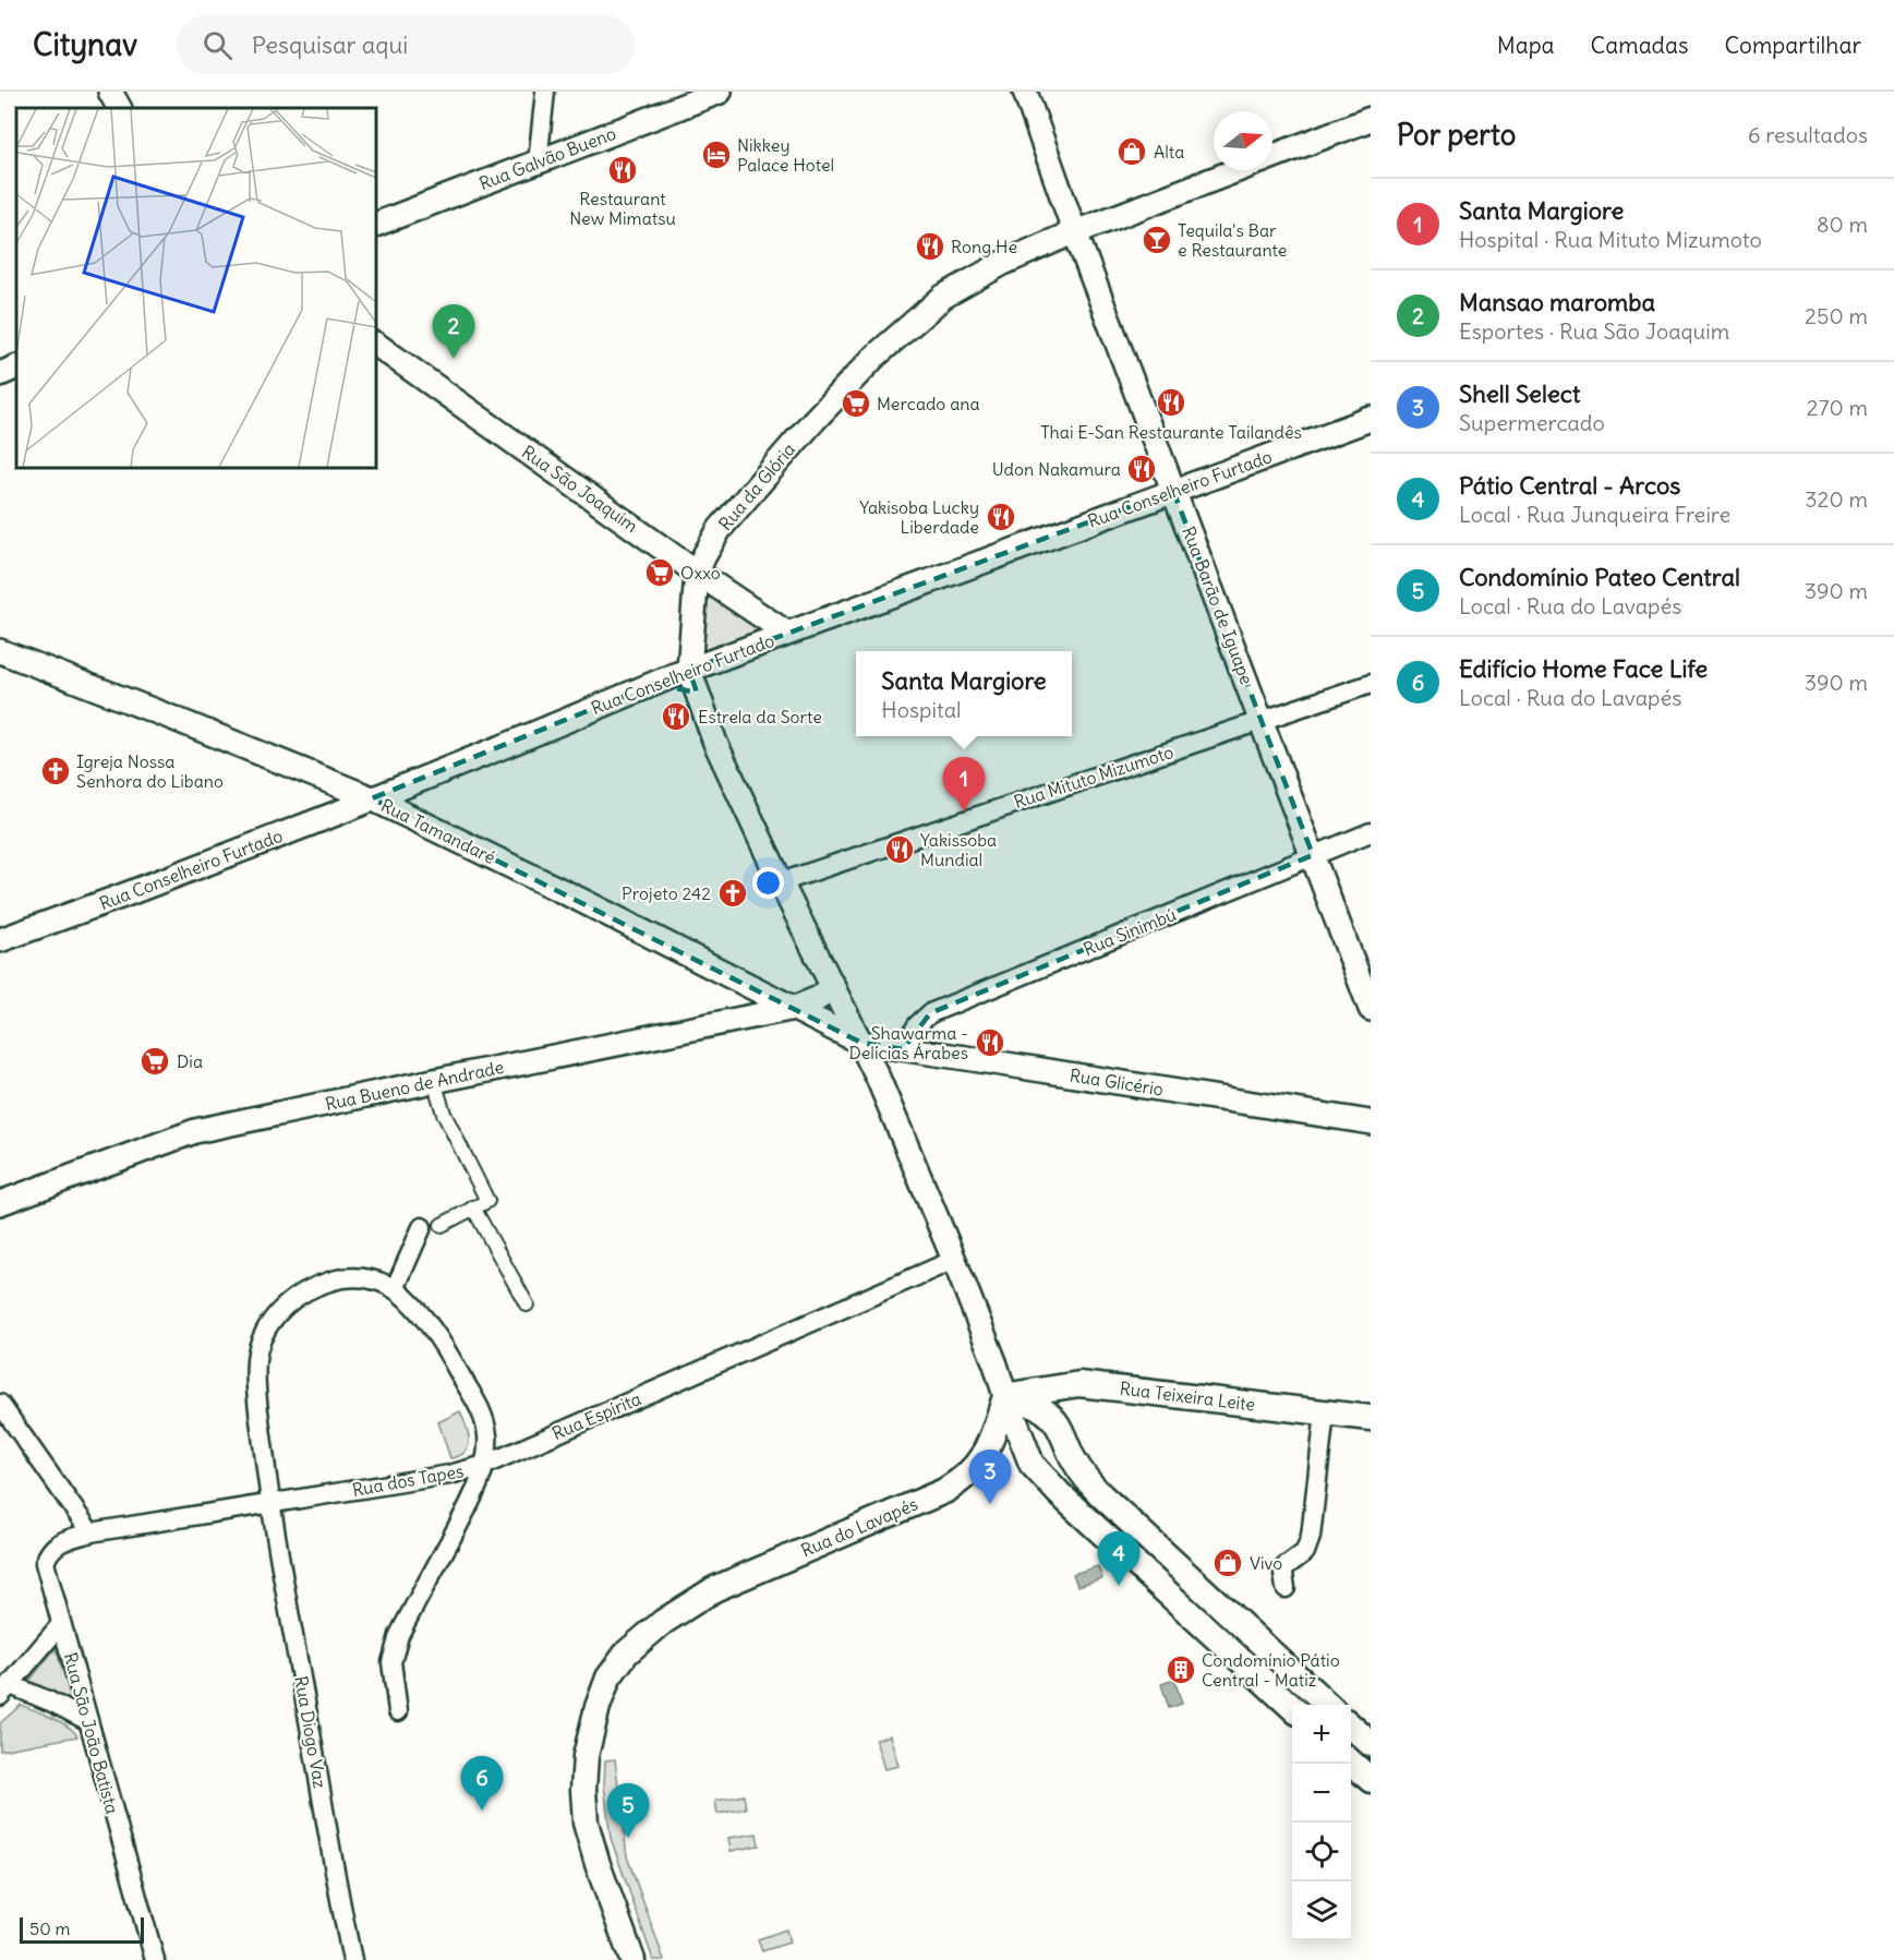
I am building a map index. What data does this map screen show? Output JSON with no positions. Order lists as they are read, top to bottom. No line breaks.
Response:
{"streets":{"main road":["Rua Teixeira Leite","Rua do Lavapés"],"street":["Rua Galvão Bueno","Rua da Glória","Rua São Joaquim","Rua Conselheiro Furtado","Rua Barão de Iguape","Rua Mituto Mizumoto","Rua Tamandaré","Rua Sinimbú","Rua Glicério","Rua Bueno de Andrade","Rua Espírita","Rua dos Tapes","Rua Diogo Vaz","Rua São João Batista"]},"crossings":[["Rua da Glória","Rua São Joaquim"],["Rua da Glória","Rua Conselheiro Furtado"],["Rua da Glória","Rua Barão de Iguape"],["Rua da Glória","Rua Mituto Mizumoto"],["Rua da Glória","Rua Tamandaré"],["Rua da Glória","Rua Glicério"],["Rua da Glória","Rua Bueno de Andrade"],["Rua São Joaquim","Rua Conselheiro Furtado"],["Rua Conselheiro Furtado","Rua Barão de Iguape"],["Rua Conselheiro Furtado","Rua Tamandaré"],["Rua Barão de Iguape","Rua Mituto Mizumoto"],["Rua Barão de Iguape","Rua Sinimbú"],["Rua Tamandaré","Rua Glicério"],["Rua Tamandaré","Rua Bueno de Andrade"],["Rua Sinimbú","Rua Glicério"],["Rua Teixeira Leite","Rua do Lavapés"],["Rua Espírita","Rua dos Tapes"],["Rua dos Tapes","Rua Diogo Vaz"],["Rua dos Tapes","Rua São João Batista"],["Rua Diogo Vaz","Rua São João Batista"]],"places":{"shop":["Alta","Vivo"],"hotel":["Nikkey Palace Hotel"],"restaurant":["Restaurant New Mimatsu","Rong He","Thai E-San Restaurante Tailandês","Udon Nakamura","Yakisoba Lucky Liberdade","Estrela da Sorte","Yakissoba Mundial","Shawarma - Delícias Árabes"],"bar":["Tequila's Bar e Restaurante"],"supermarket":["Mercado ana","Oxxo","Dia"],"church":["Igreja Nossa Senhora do Libano","Projeto 242"],"building":["Condomínio Pátio Central - Matiz"]},"scale_bar":"50 m","north":"right","page":{"header":"Citynav","search":"Pesquisar aqui","nav":["Mapa","Camadas","Compartilhar"],"heading":["Por perto","6 resultados"],"list":[{"mark":"1","name":"Santa Margiore","note":"Hospital · Rua Mituto Mizumoto","value":"80 m"},{"mark":"2","name":"Mansao maromba","note":"Esportes · Rua São Joaquim","value":"250 m"},{"mark":"3","name":"Shell Select","note":"Supermercado","value":"270 m"},{"mark":"4","name":"Pátio Central - Arcos","note":"Local · Rua Junqueira Freire","value":"320 m"},{"mark":"5","name":"Condomínio Pateo Central","note":"Local · Rua do Lavapés","value":"390 m"},{"mark":"6","name":"Edifício Home Face Life","note":"Local · Rua do Lavapés","value":"390 m"}],"pins":["2","1","3","4","6","5"],"popup":["Santa Margiore","Hospital"],"map_buttons":["+","−"],"scale":"50 m"}}
